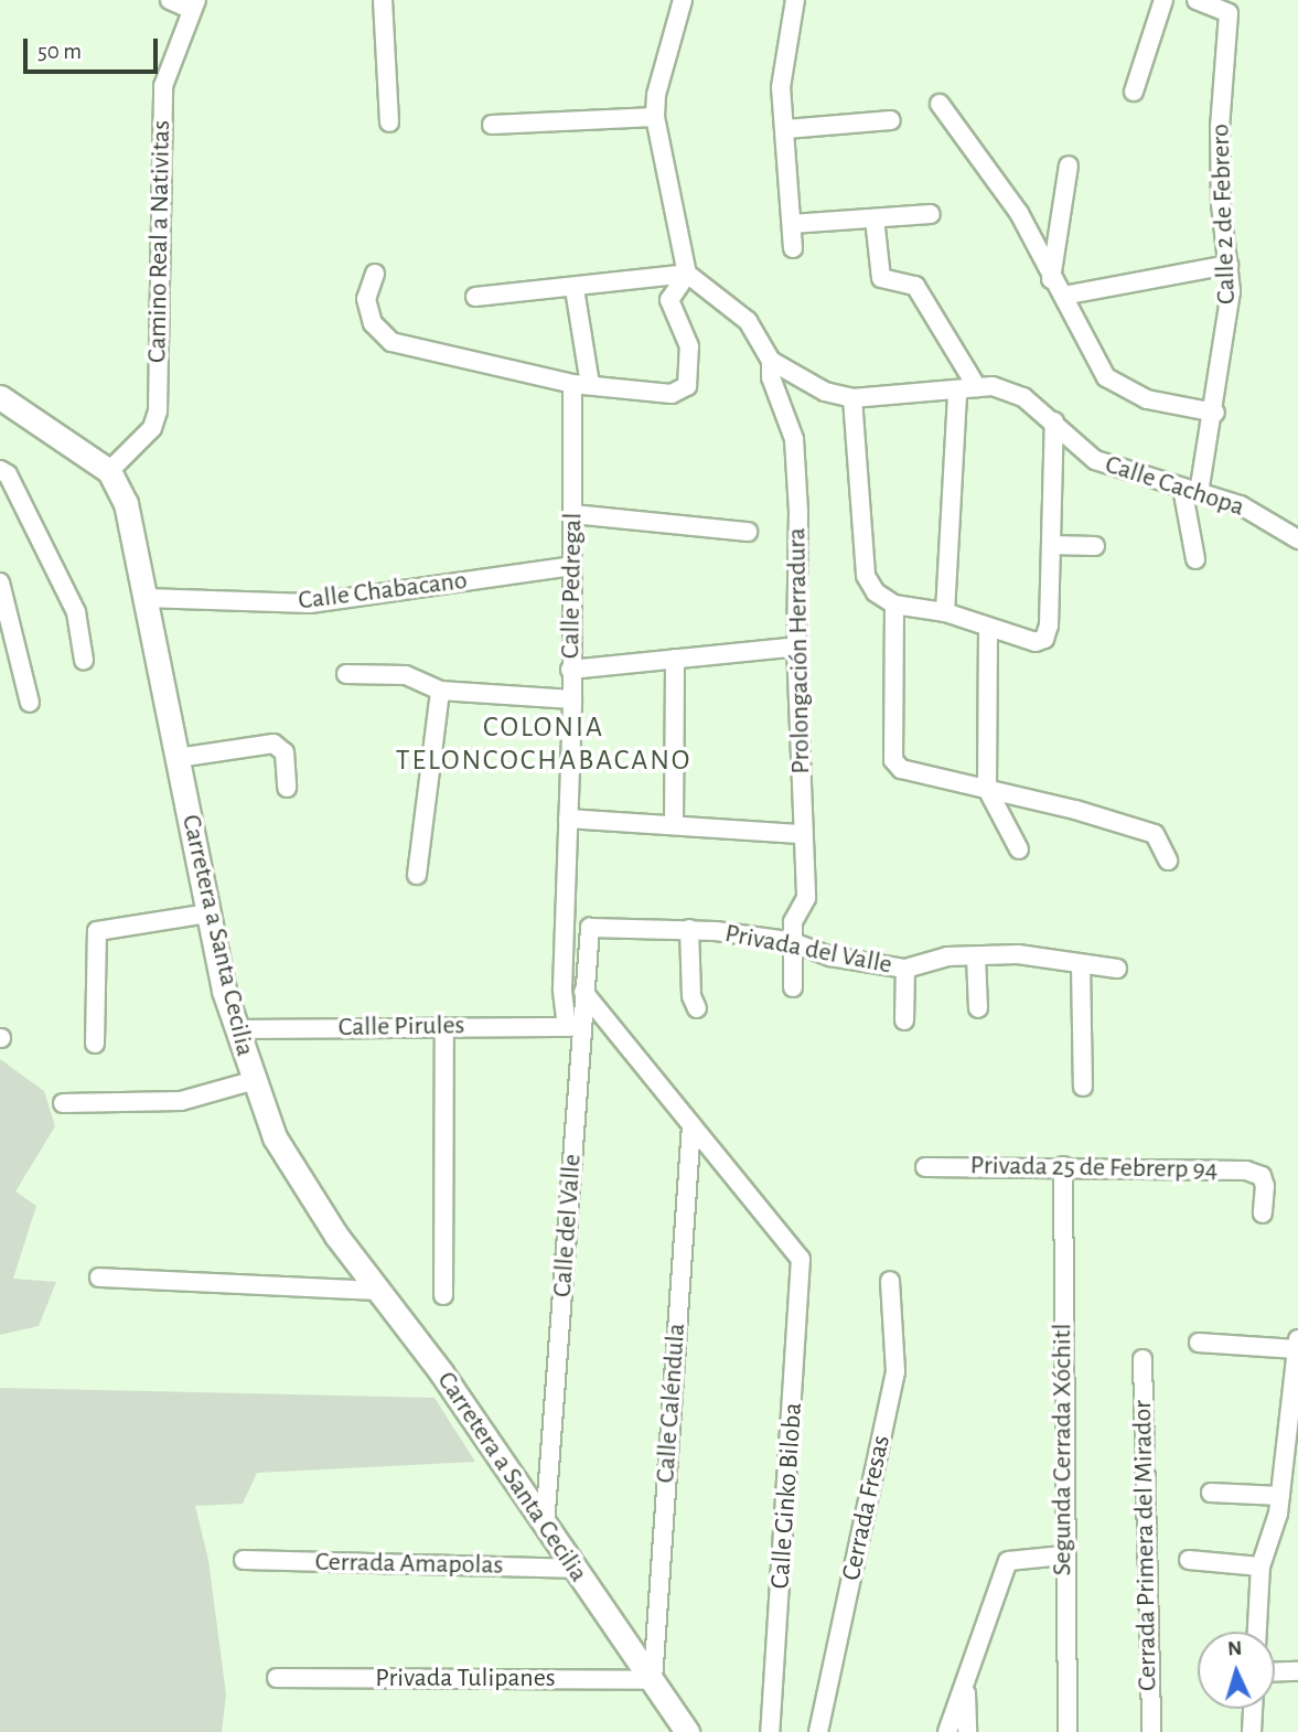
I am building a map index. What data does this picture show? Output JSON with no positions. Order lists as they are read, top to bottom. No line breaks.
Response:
{"streets":{"main road":["Carretera a Santa Cecilia"],"street":["Calle 2 de Febrero","Camino Real a Nativitas","Calle Cachopa","Calle Pedregal","Calle Chabacano","Prolongación Herradura","Privada del Valle","Calle Pirules","Privada 25 de Febrerp 94","Calle del Valle","Calle Caléndula","Segunda Cerrada Xóchitl","Calle Ginko Biloba","Cerrada Fresas","Cerrada Primera del Mirador","Cerrada Amapolas","Privada Tulipanes"]},"crossings":[["Calle 2 de Febrero","Calle Cachopa"],["Camino Real a Nativitas","Carretera a Santa Cecilia"],["Calle Pedregal","Calle Chabacano"],["Calle Pedregal","Calle Pirules"],["Calle Pedregal","Calle del Valle"],["Calle Chabacano","Carretera a Santa Cecilia"],["Prolongación Herradura","Privada del Valle"],["Carretera a Santa Cecilia","Calle Pirules"],["Carretera a Santa Cecilia","Calle del Valle"],["Carretera a Santa Cecilia","Calle Caléndula"],["Carretera a Santa Cecilia","Cerrada Amapolas"],["Carretera a Santa Cecilia","Privada Tulipanes"],["Privada del Valle","Calle del Valle"],["Calle Pirules","Calle del Valle"],["Privada 25 de Febrerp 94","Segunda Cerrada Xóchitl"],["Calle Caléndula","Calle Ginko Biloba"],["Calle Caléndula","Privada Tulipanes"]],"districts":["COLONIA TELONCOCHABACANO"],"scale_bar":"50 m","north":"top"}
